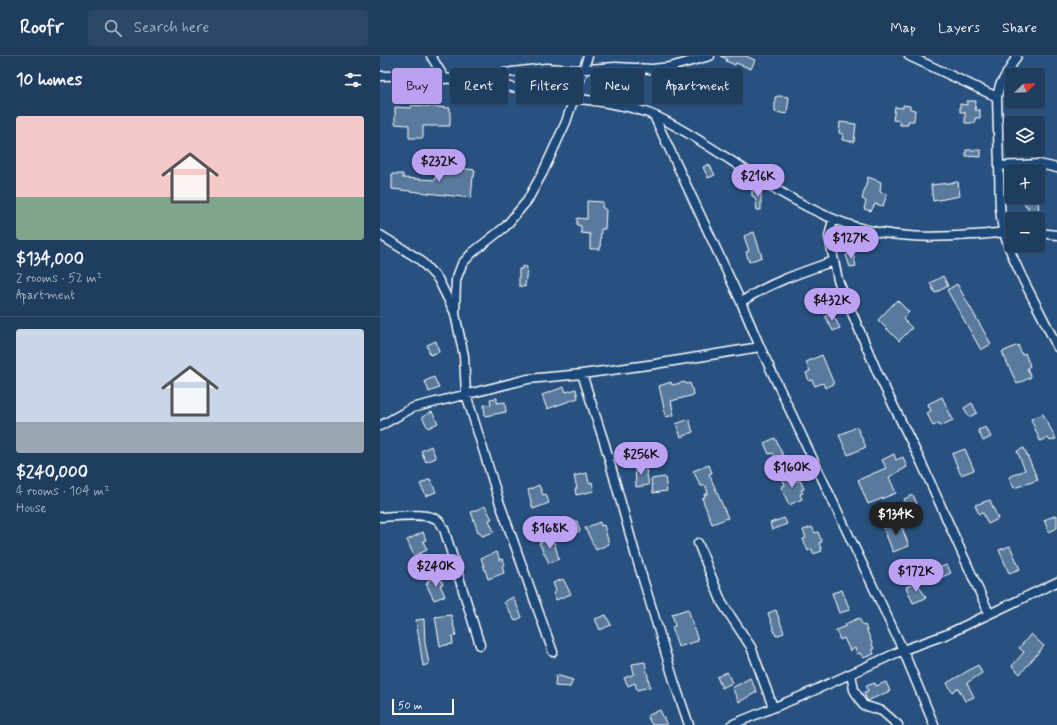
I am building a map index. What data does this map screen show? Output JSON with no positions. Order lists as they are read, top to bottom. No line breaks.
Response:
{"scale_bar":"50 m","north":"top right","page":{"header":"Roofr","search":"Search here","nav":["Map","Layers","Share"],"heading":"10 homes","map_buttons":["+","−"],"chip":["Buy","Rent","Filters","New","Apartment"],"list":[{"name":"$134,000","note":"2 rooms · 52 m² · Apartment"},{"name":"$240,000","note":"4 rooms · 104 m² · House"}],"price":["$232K","$216K","$127K","$432K","$256K","$160K","$134K","$168K","$240K","$172K"],"scale":"50 m"}}
